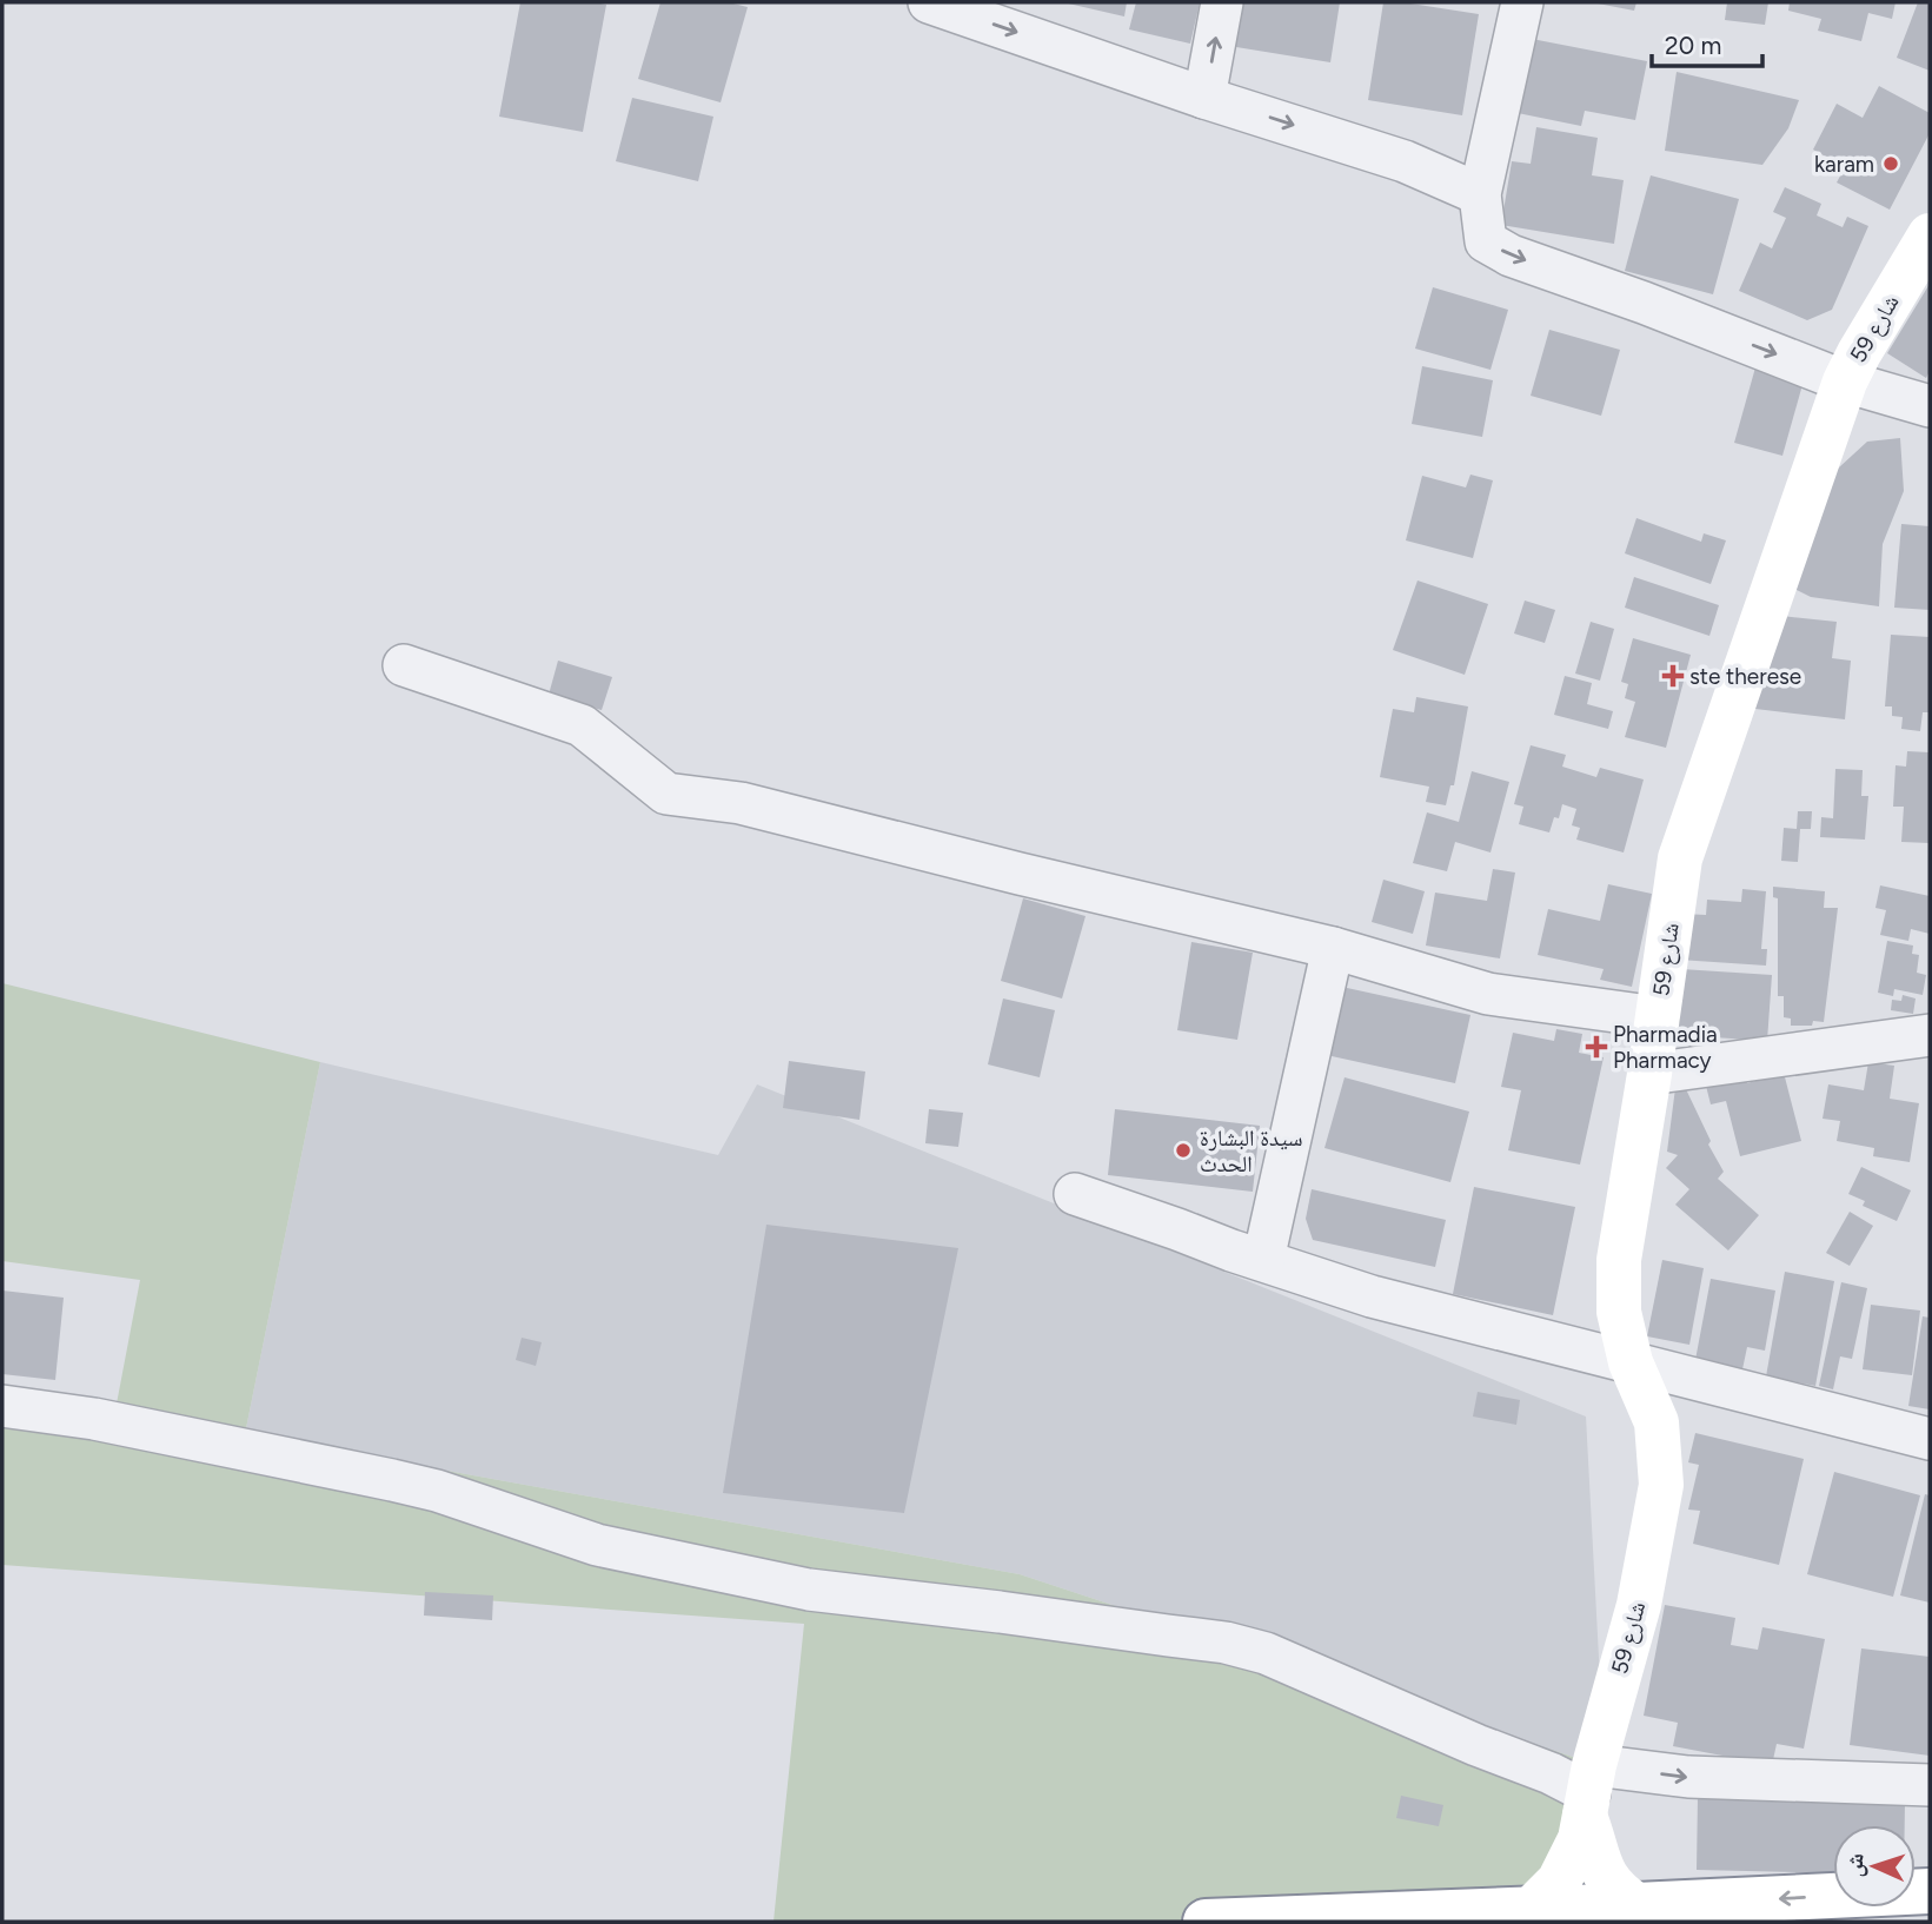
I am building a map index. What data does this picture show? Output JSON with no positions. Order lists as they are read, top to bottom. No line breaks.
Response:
{"streets":{"main road":["شارع 59"]},"places":{"other":["karam","سيدة البشارة الحدث"],"health":["ste therese","Pharmadia Pharmacy"]},"scale_bar":"20 m","north":"left"}
